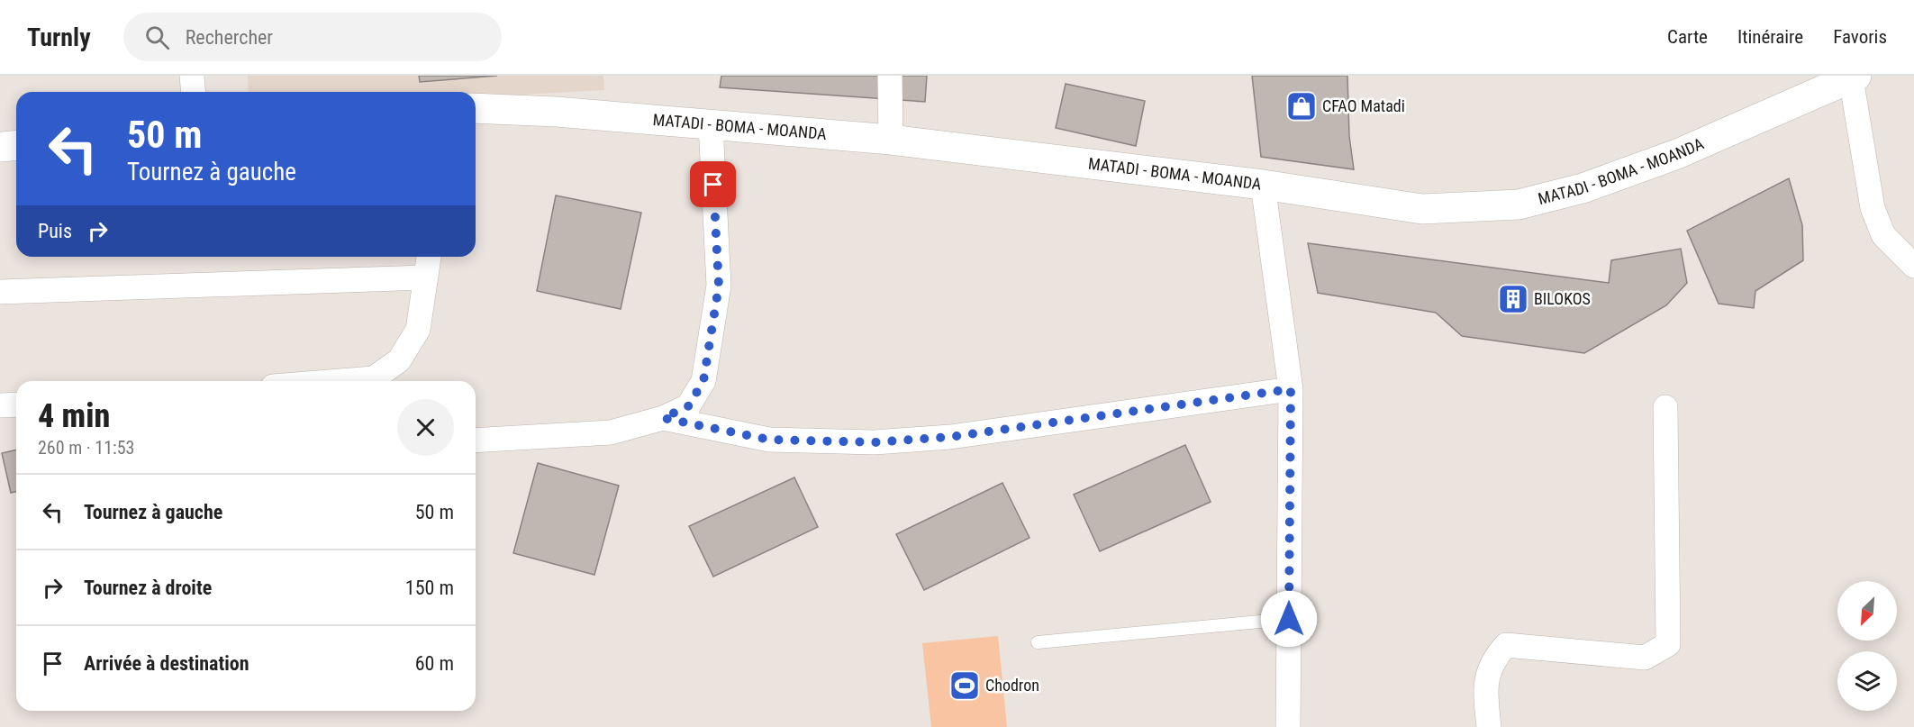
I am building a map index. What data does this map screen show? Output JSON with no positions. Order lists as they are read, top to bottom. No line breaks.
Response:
{"streets":{"highway":["MATADI - BOMA - MOANDA"]},"places":{"shop":["CFAO Matadi"],"building":["BILOKOS"],"sports":["Chodron"]},"north":"bottom left","page":{"header":"Turnly","search":"Rechercher","nav":["Carte","Itinéraire","Favoris"],"turn":["50 m","Tournez à gauche"],"then":"Puis","heading":["4 min","260 m · 11:53"],"list":[{"name":"Tournez à gauche","value":"50 m"},{"name":"Tournez à droite","value":"150 m"},{"name":"Arrivée à destination","value":"60 m"}]}}
